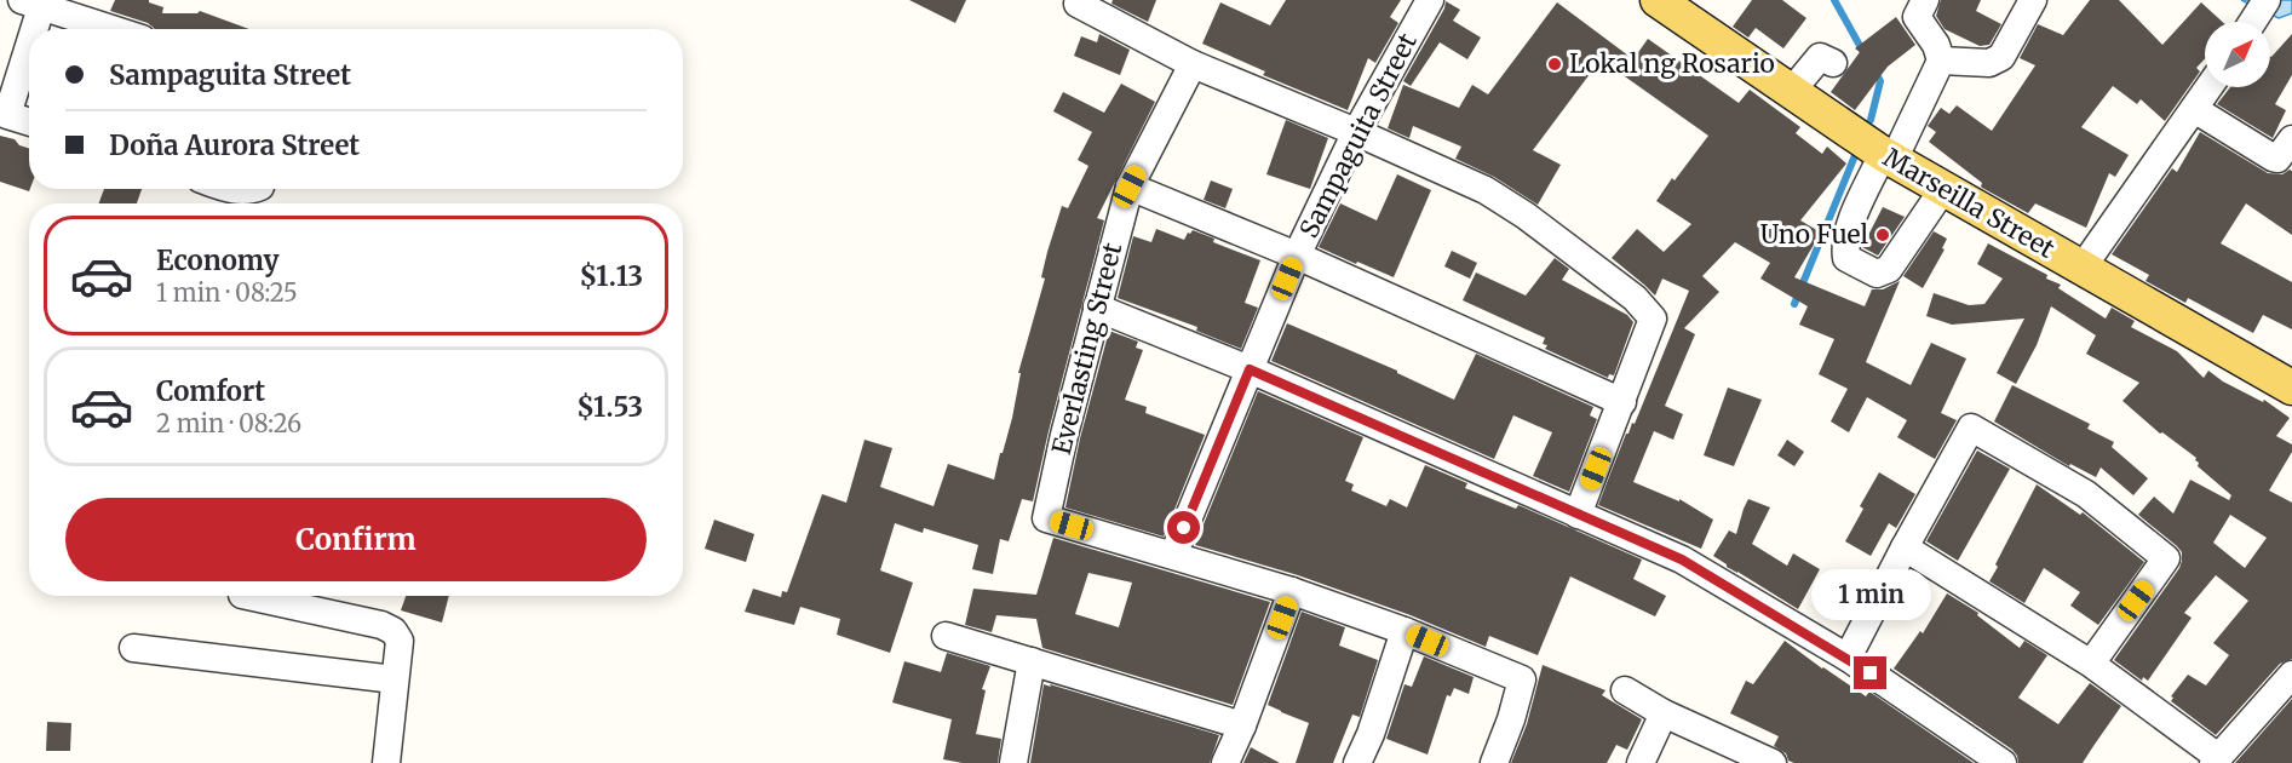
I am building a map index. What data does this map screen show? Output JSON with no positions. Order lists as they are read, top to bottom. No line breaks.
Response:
{"streets":{"main road":["Marseilla Street"],"street":["Sampaguita Street","Everlasting Street"]},"crossings":[["Sampaguita Street","Everlasting Street"]],"places":["Lokal ng Rosario","Uno Fuel"],"north":"top right","page":{"banner":["Sampaguita Street","Doña Aurora Street"],"list":[{"name":"Economy","note":"1 min · 08:25","value":"$1.13"},{"name":"Comfort","note":"2 min · 08:26","value":"$1.53"}],"buttons":"Confirm","bubble":"1 min"}}
